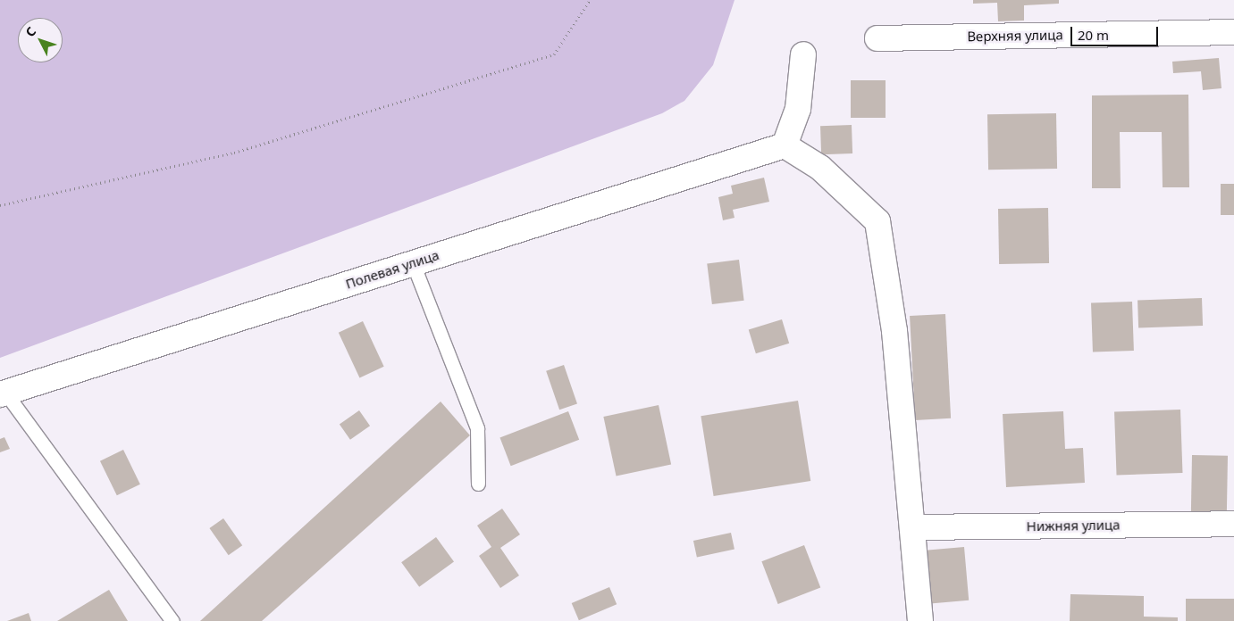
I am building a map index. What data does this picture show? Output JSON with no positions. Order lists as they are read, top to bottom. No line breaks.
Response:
{"streets":{"street":["Верхняя улица","Полевая улица","Нижняя улица"]},"scale_bar":"20 m","north":"top left"}
